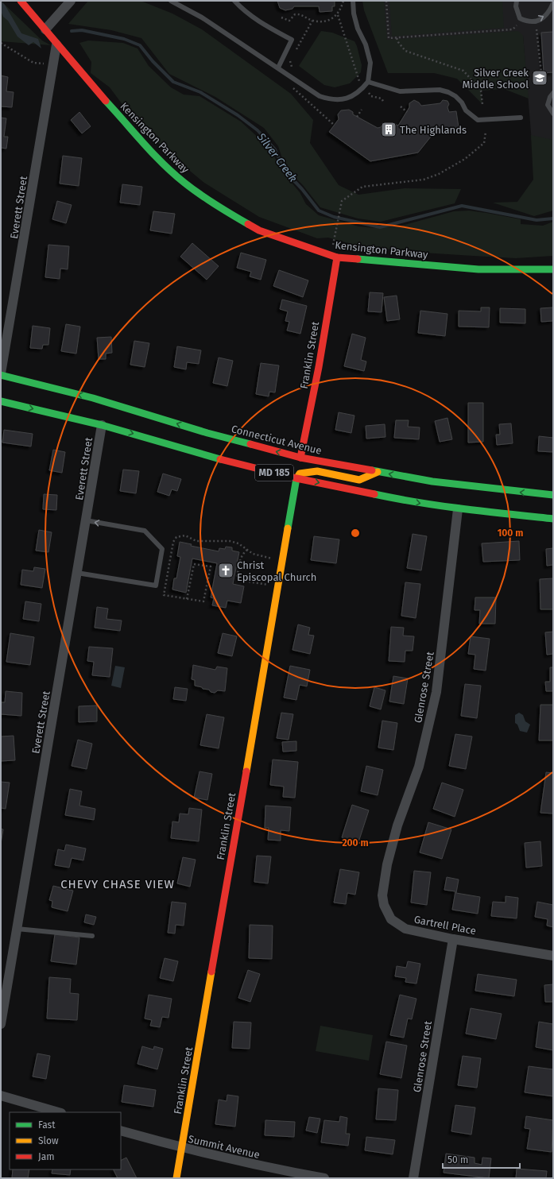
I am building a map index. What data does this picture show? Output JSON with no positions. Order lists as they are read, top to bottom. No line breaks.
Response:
{"streets":{"street":["Kensington Parkway","Everett Street","Franklin Street","Connecticut Avenue","MD 185","Glenrose Street","Gartrell Place","Summit Avenue"]},"crossings":[["Kensington Parkway","Everett Street"],["Kensington Parkway","Franklin Street"],["Everett Street","Connecticut Avenue"],["Everett Street","MD 185"],["Franklin Street","Connecticut Avenue"],["Franklin Street","MD 185"],["Franklin Street","Summit Avenue"],["MD 185","Glenrose Street"],["Glenrose Street","Gartrell Place"]],"districts":["CHEVY CHASE VIEW"],"water":["Silver Creek"],"places":{"school or university":["Silver Creek Middle School"],"building":["The Highlands"],"church":["Christ Episcopal Church"]},"legend":["Fast","Slow","Jam"],"scale_bar":"50 m","rings":["100 m","200 m"]}
